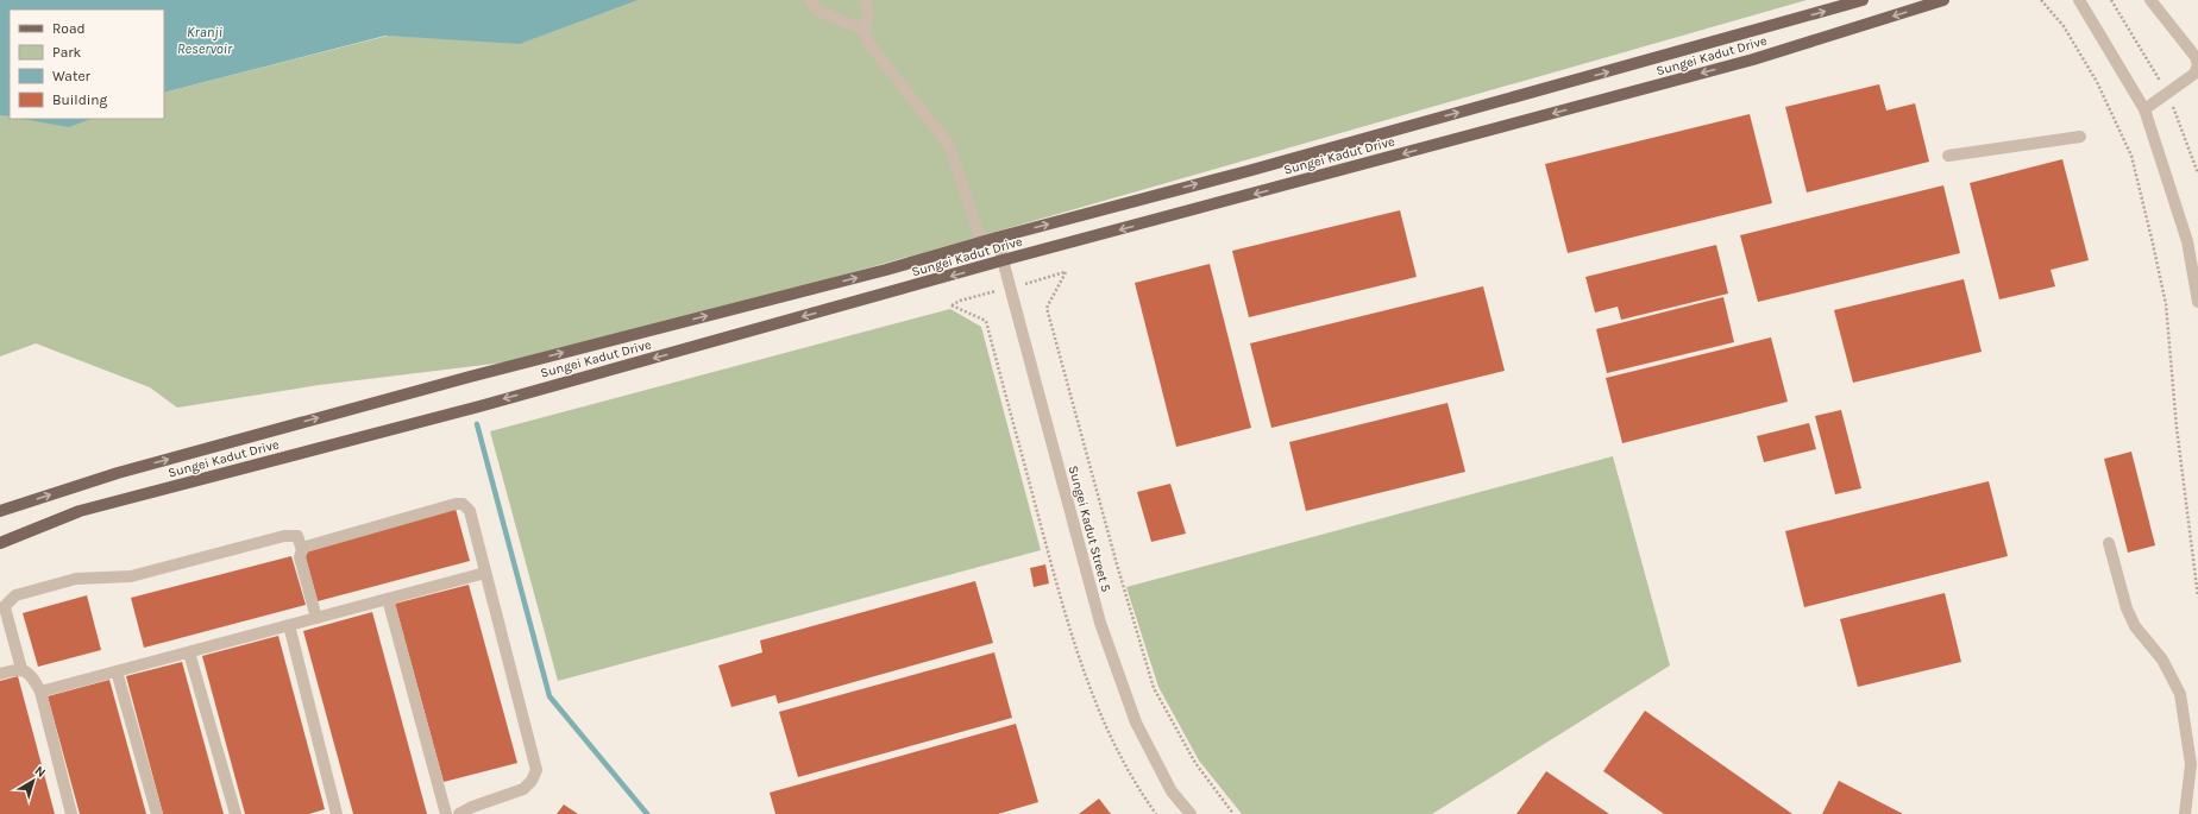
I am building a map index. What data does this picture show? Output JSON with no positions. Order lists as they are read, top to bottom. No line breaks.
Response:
{"streets":{"main road":["Sungei Kadut Drive"],"street":["Sungei Kadut Street 5"]},"crossings":[["Sungei Kadut Drive","Sungei Kadut Street 5"]],"water":["Kranji Reservoir"],"legend":["Road","Park","Water","Building"],"north":"top right"}
